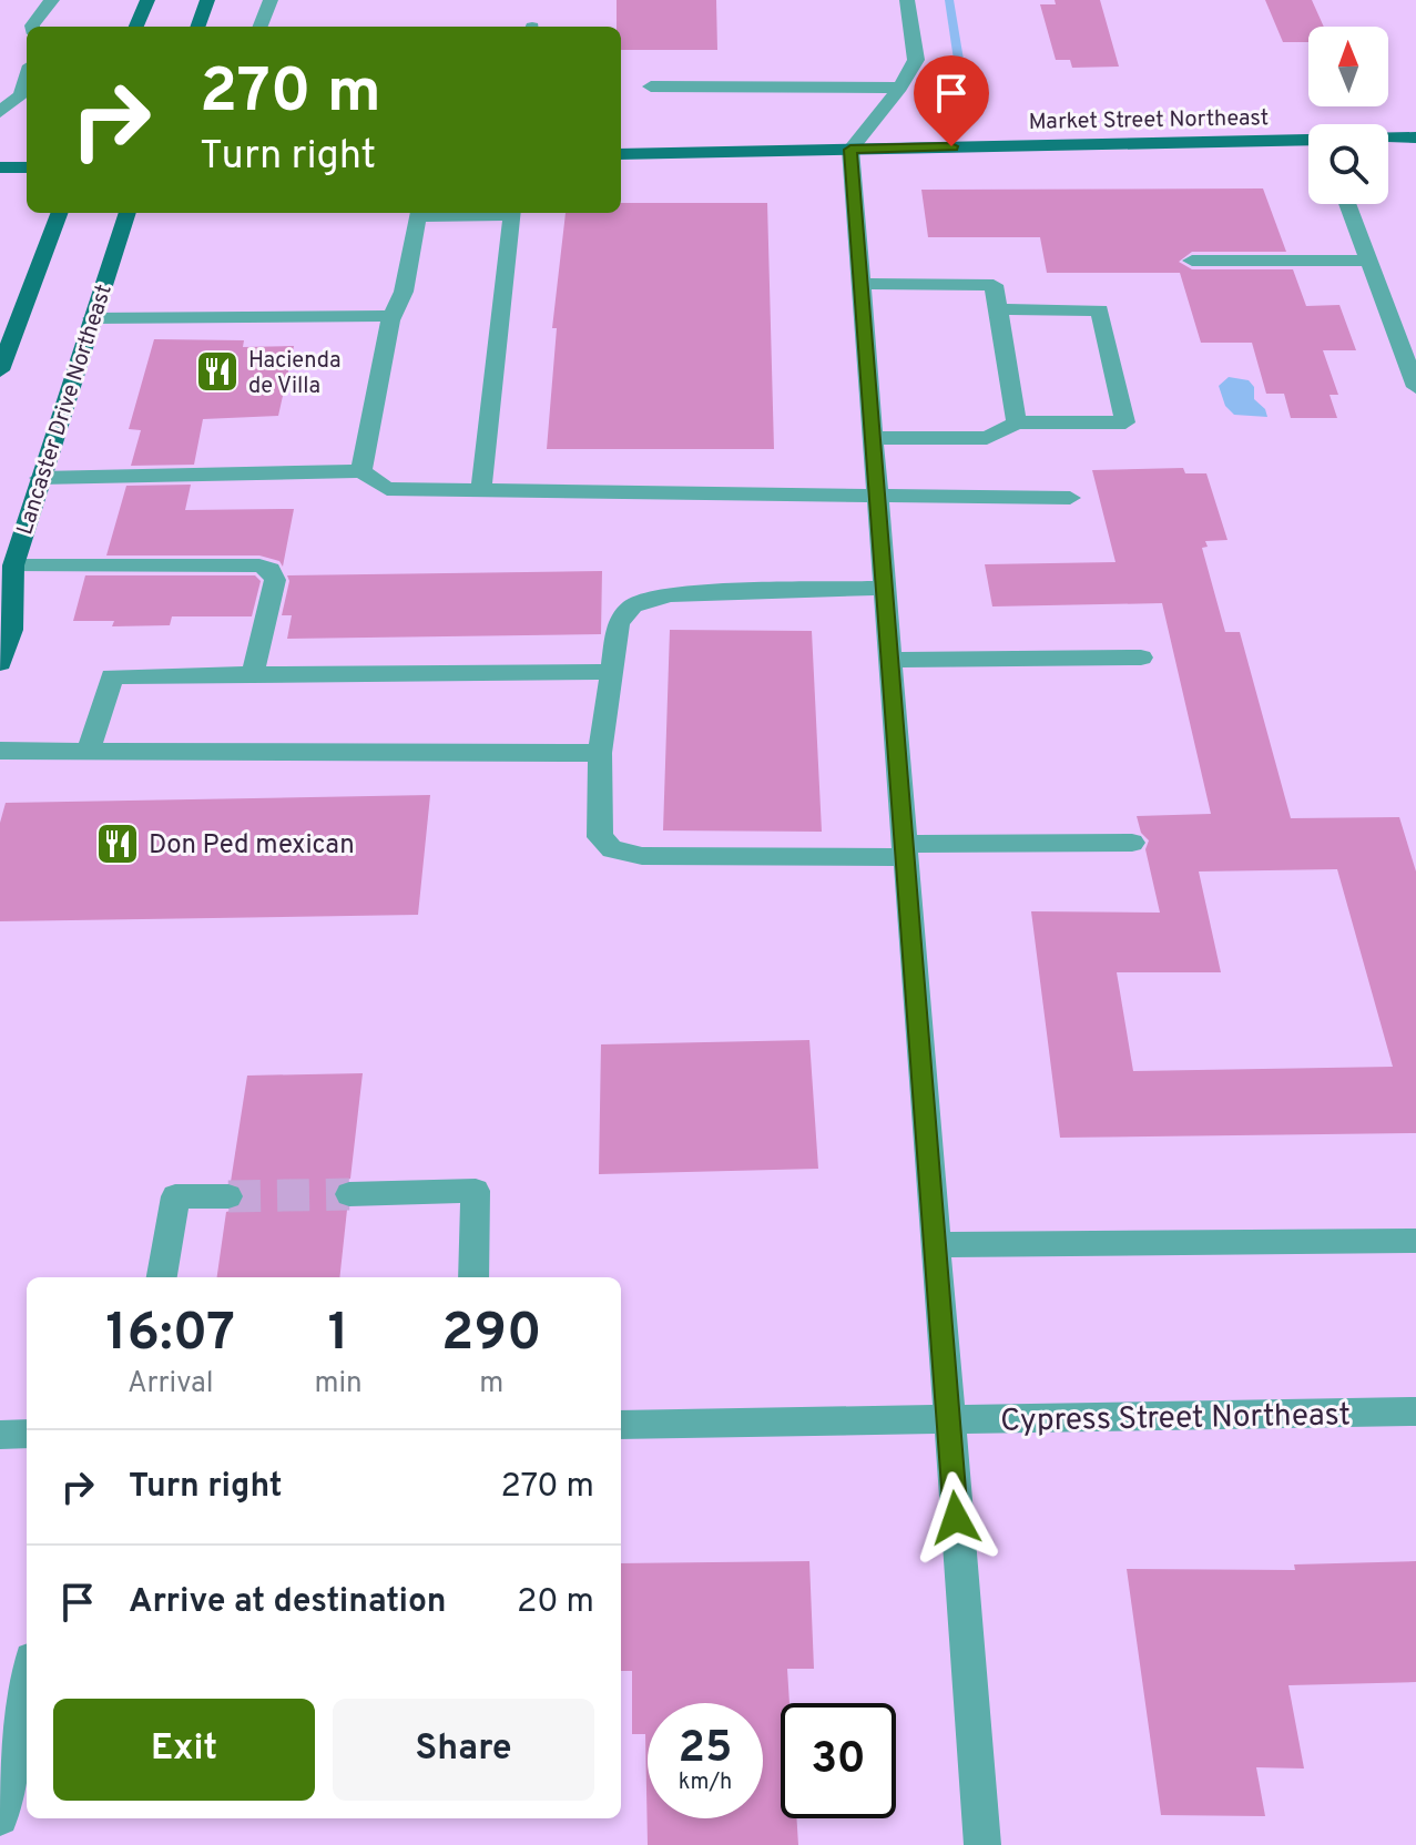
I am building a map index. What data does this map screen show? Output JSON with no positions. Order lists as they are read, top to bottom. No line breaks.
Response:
{"streets":{"main road":["Market Street Northeast","Lancaster Drive Northeast"],"street":["Cypress Street Northeast"]},"places":{"restaurant":["Hacienda de Villa","Don Ped mexican"]},"north":"top","page":{"turn":["270 m","Turn right"],"eta":["16:07","Arrival","1","min","290","m"],"list":[{"name":"Turn right","value":"270 m"},{"name":"Arrive at destination","value":"20 m"}],"buttons":["Exit","Share"],"speed":"25 km/h","limit":"30"}}
